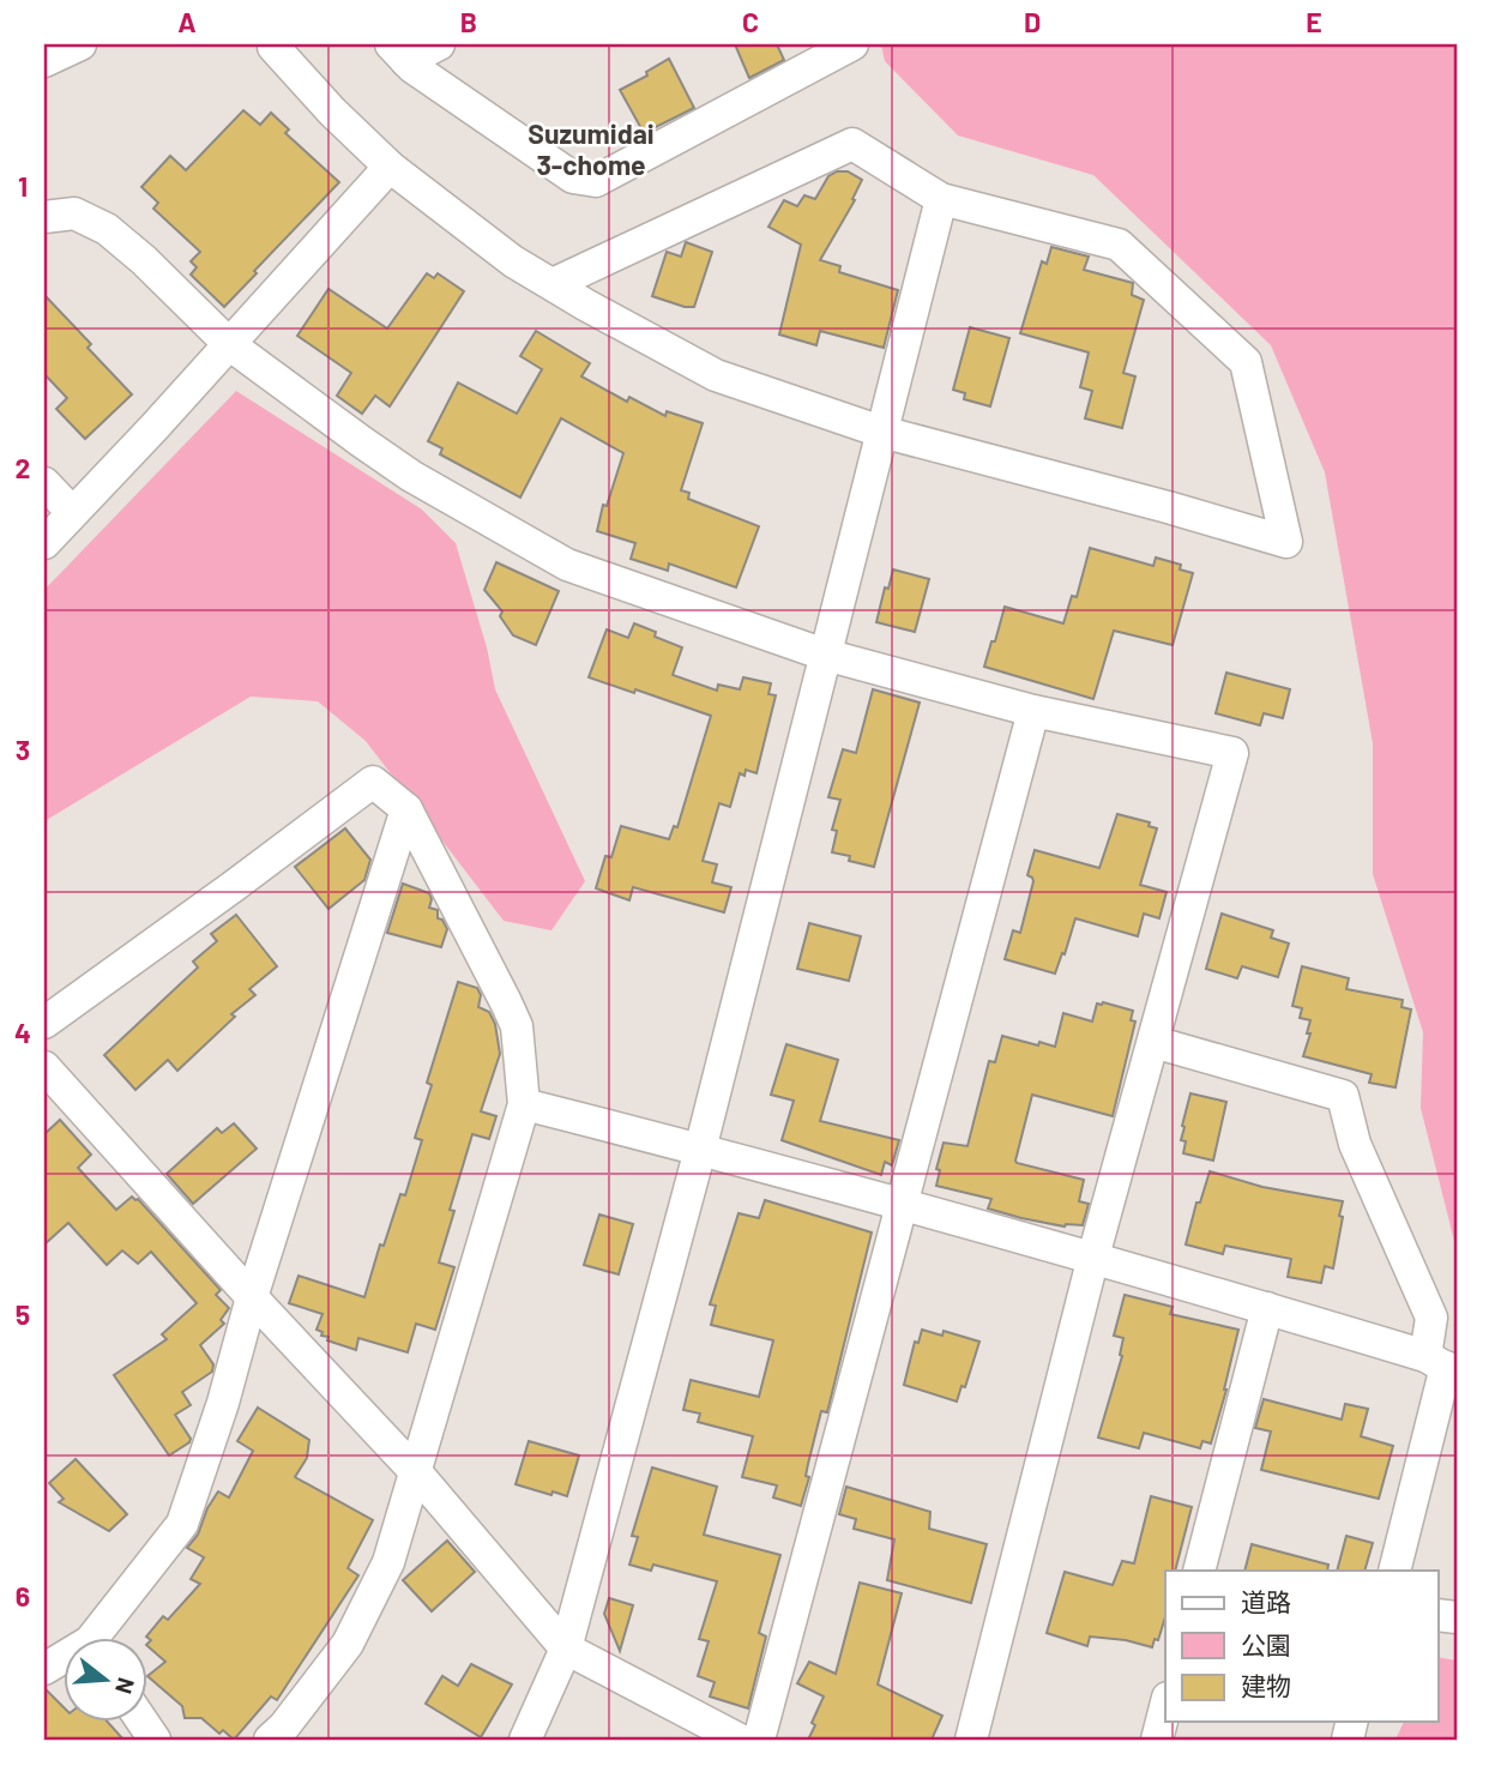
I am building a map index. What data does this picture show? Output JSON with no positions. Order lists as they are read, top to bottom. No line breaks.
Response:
{"districts":["Suzumidai 3-chome"],"legend":["道路","公園","建物"],"north":"right","grid":{"columns":["A","B","C","D","E"],"rows":["1","2","3","4","5","6"]}}
